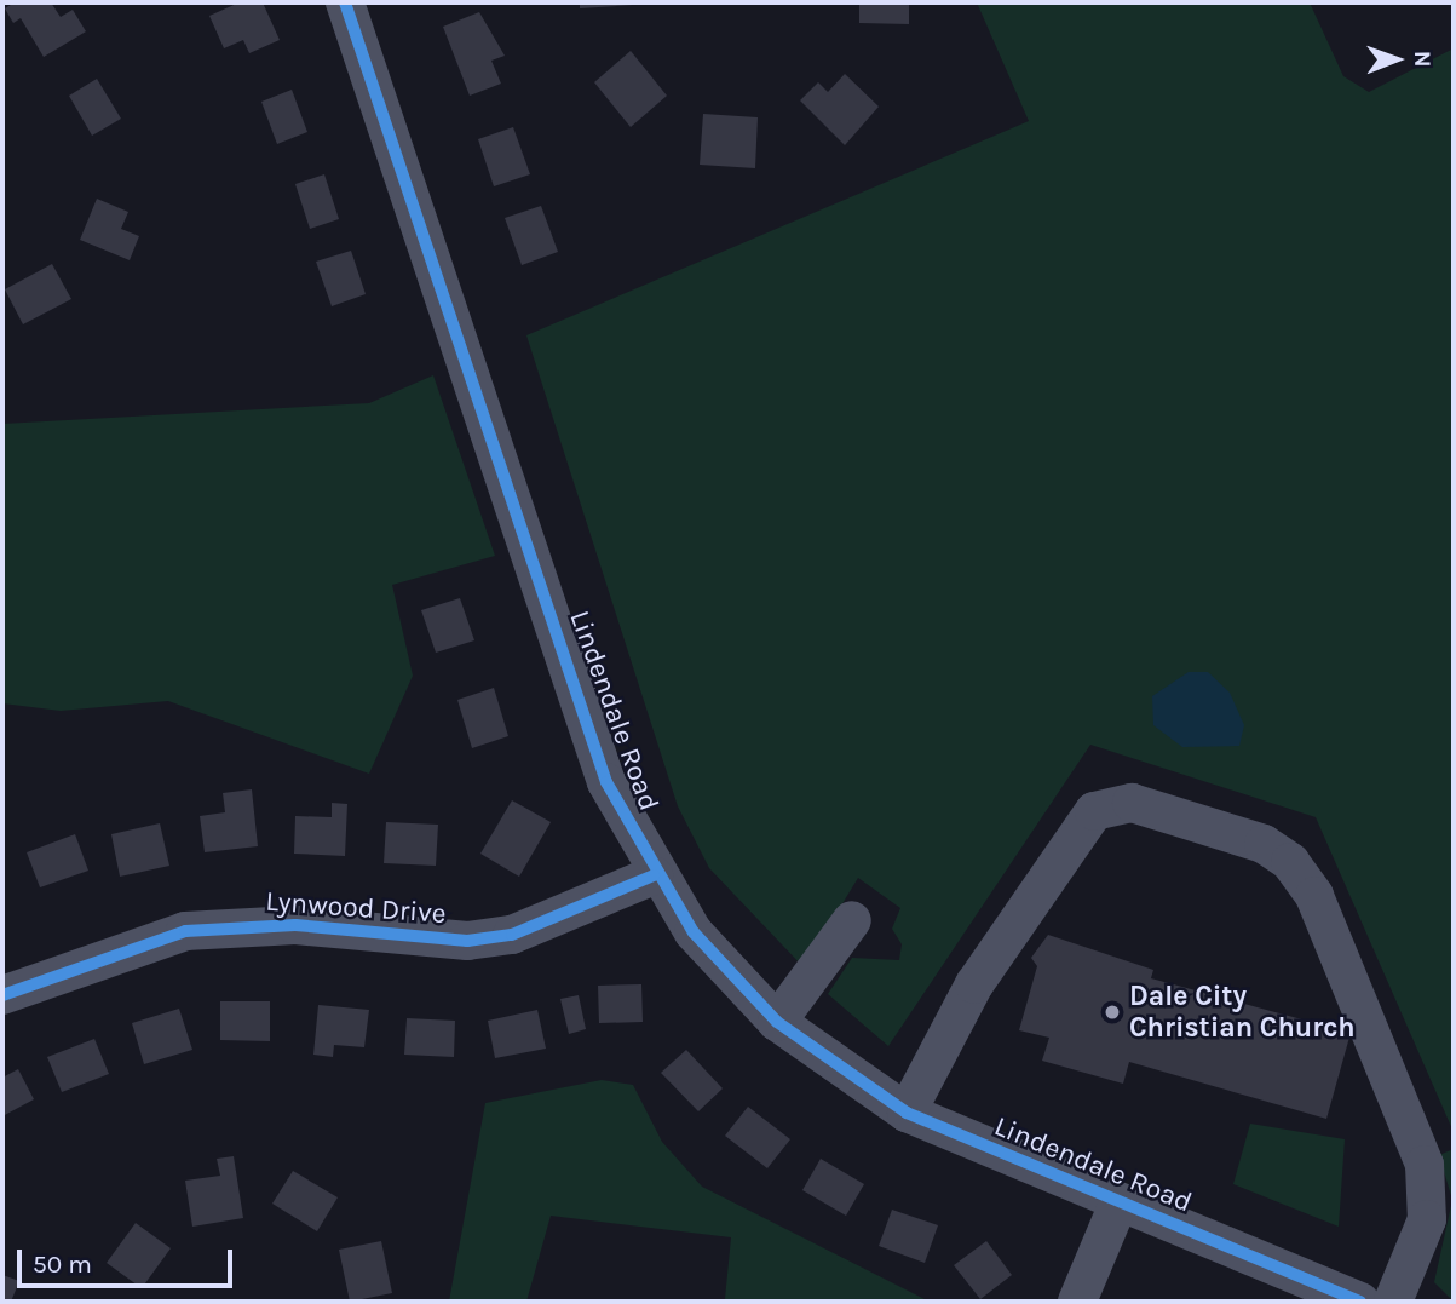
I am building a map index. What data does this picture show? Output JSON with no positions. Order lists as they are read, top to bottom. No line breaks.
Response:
{"streets":{"street":["Lindendale Road","Lynwood Drive"]},"crossings":[["Lindendale Road","Lynwood Drive"]],"places":["Dale City Christian Church"],"scale_bar":"50 m","north":"right"}
